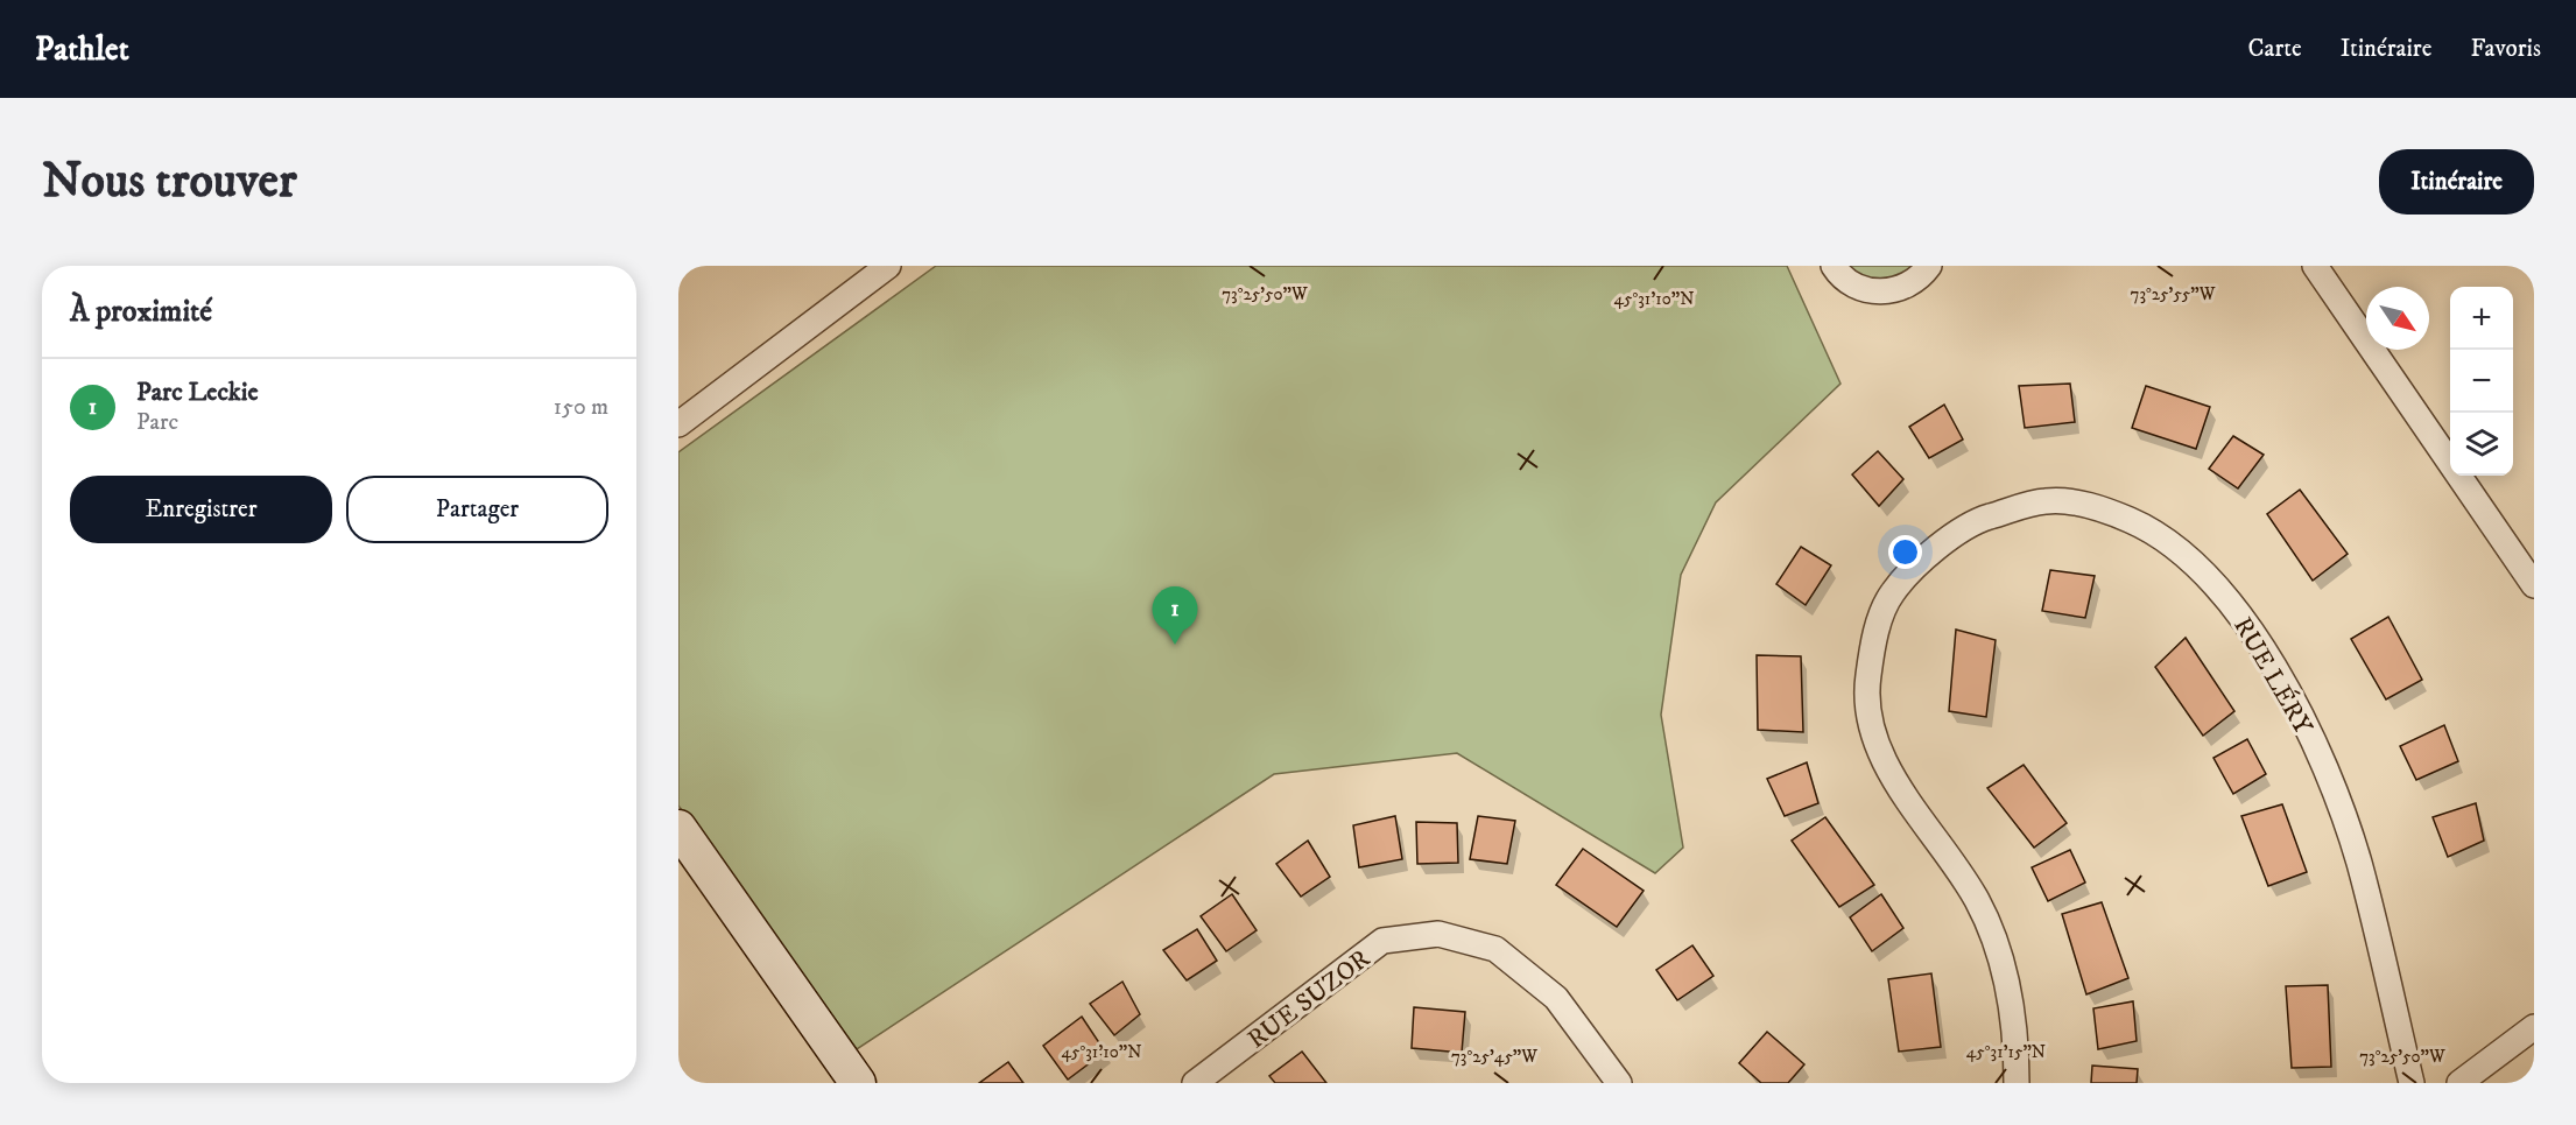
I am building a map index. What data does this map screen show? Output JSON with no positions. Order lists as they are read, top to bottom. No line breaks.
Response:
{"streets":{"street":["RUE LÉRY","RUE SUZOR"]},"north":"bottom right","page":{"header":"Pathlet","nav":["Carte","Itinéraire","Favoris"],"buttons":["Itinéraire",["Enregistrer","Partager"]],"title":"Nous trouver","heading":"À proximité","map_buttons":["+","−"],"list":[{"mark":"1","name":"Parc Leckie","note":"Parc","value":"150 m"}],"pins":"1"},"coordinates":["73°25'50\"W","73°25'55\"W","45°31'10\"N","45°31'15\"N","73°25'45\"W"]}
